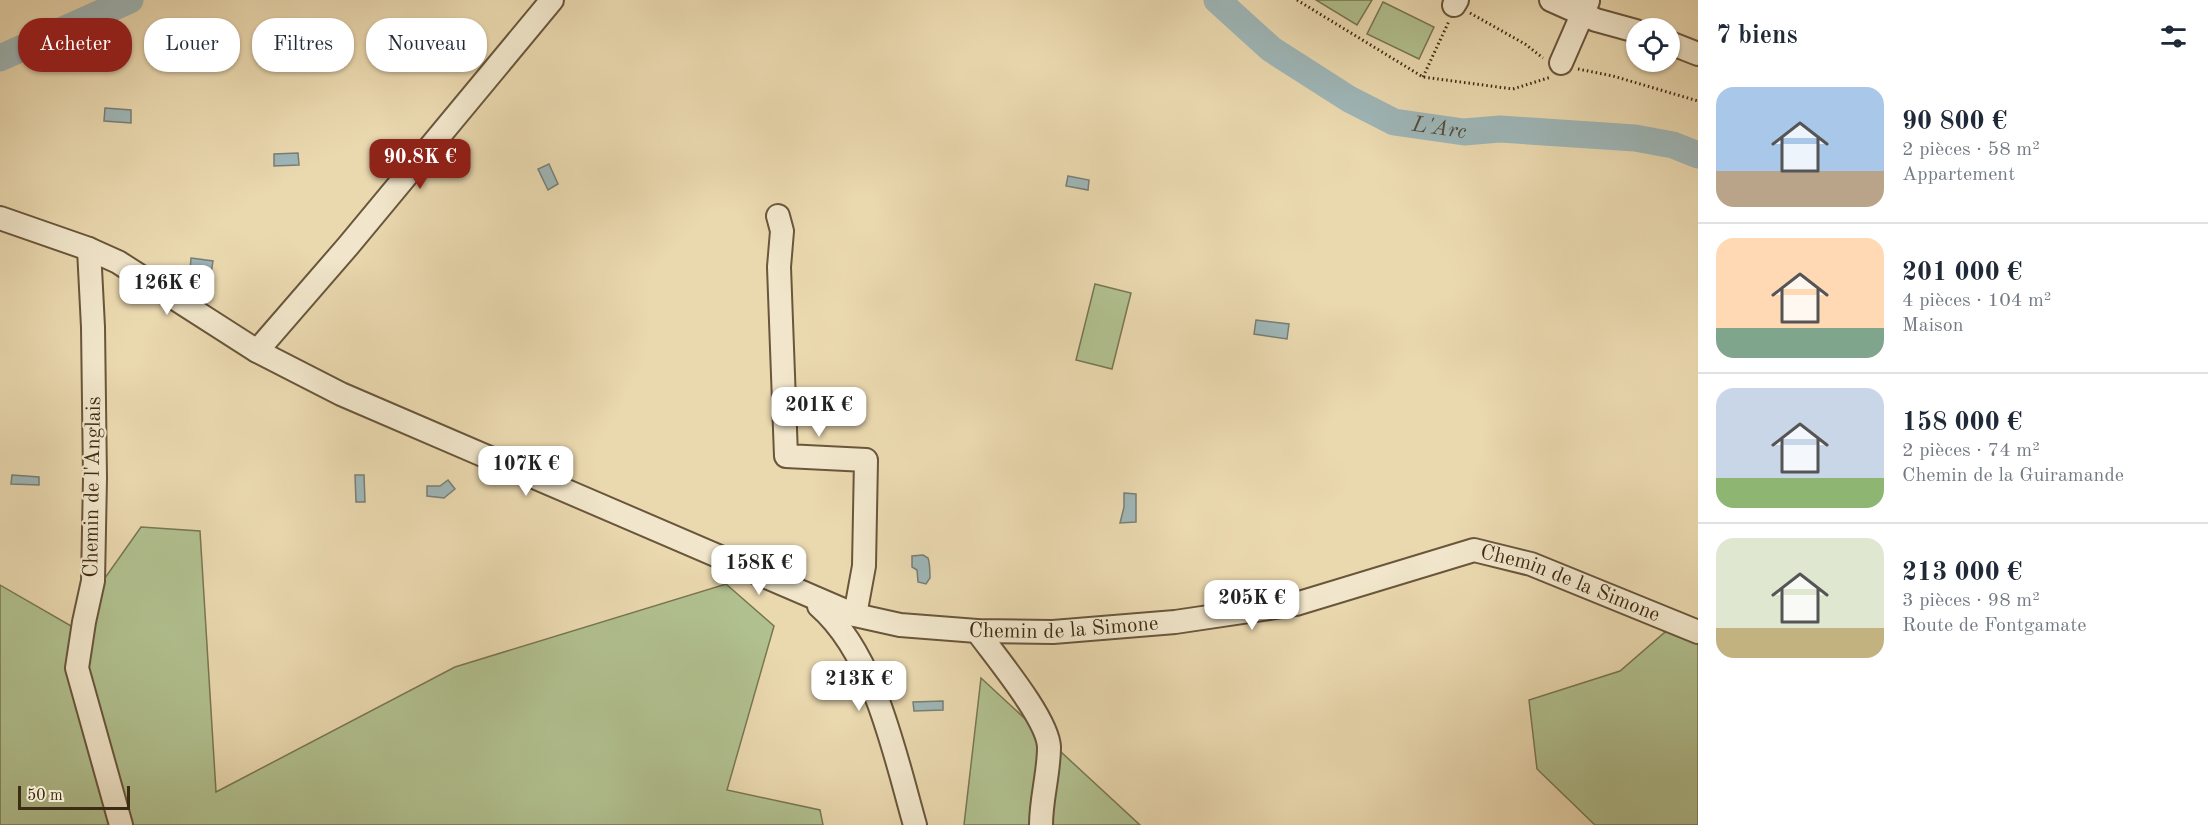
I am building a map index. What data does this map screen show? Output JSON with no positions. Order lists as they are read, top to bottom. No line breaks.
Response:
{"streets":{"street":["Chemin de l'Anglais","Chemin de la Simone"]},"crossings":[["Chemin de l'Anglais","Chemin de la Simone"]],"water":["L'Arc"],"scale_bar":"50 m","page":{"heading":"7 biens","chip":["Acheter","Louer","Filtres","Nouveau"],"list":[{"name":"90 800 €","note":"2 pièces · 58 m² · Appartement"},{"name":"201 000 €","note":"4 pièces · 104 m² · Maison"},{"name":"158 000 €","note":"2 pièces · 74 m² · Chemin de la Guiramande"},{"name":"213 000 €","note":"3 pièces · 98 m² · Route de Fontgamate"}],"price":["90.8K €","126K €","201K €","107K €","158K €","205K €","213K €"],"scale":"50 m"}}
